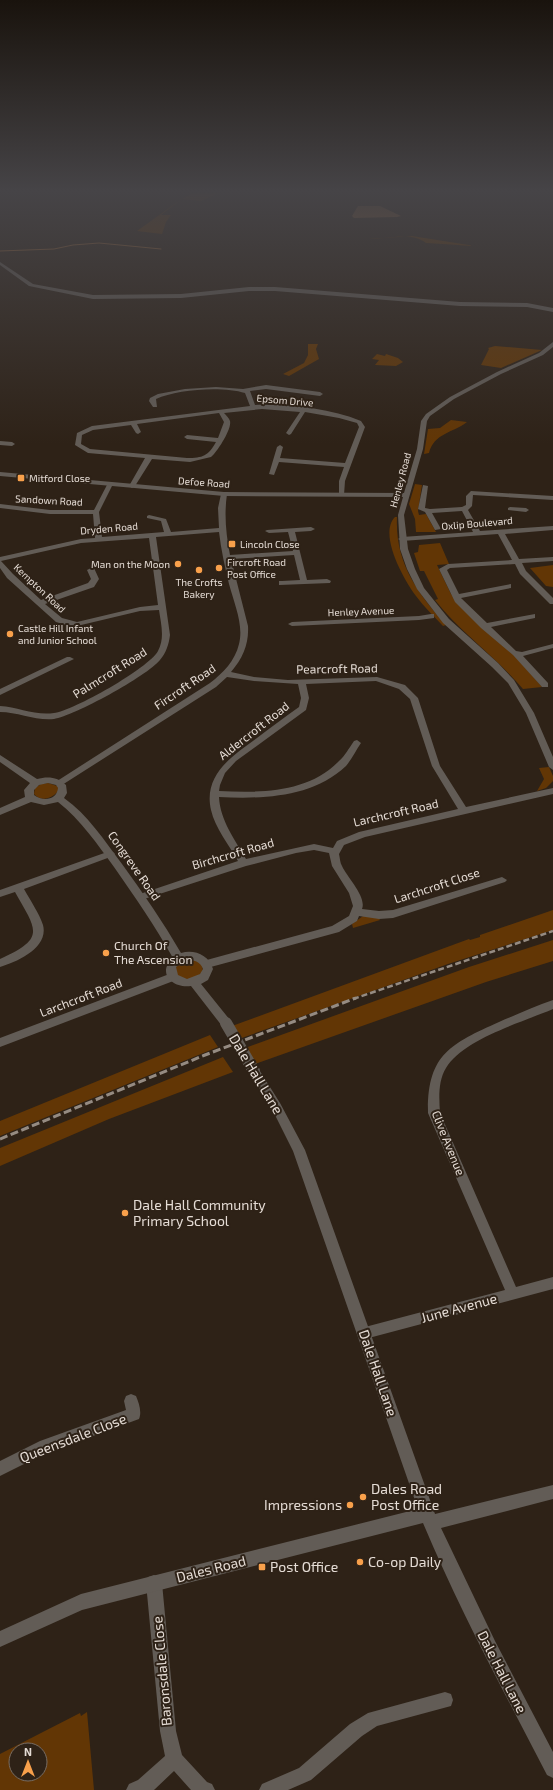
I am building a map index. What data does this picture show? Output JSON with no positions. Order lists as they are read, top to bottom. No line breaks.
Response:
{"streets":{"street":["Epsom Drive","Henley Road","Defoe Road","Sandown Road","Oxlip Boulevard","Dryden Road","Kempton Road","Henley Avenue","Pearcroft Road","Palmcroft Road","Fircroft Road","Aldercroft Road","Larchcroft Road","Birchcroft Road","Congreve Road","Larchcroft Close","Dale Hall Lane","Clive Avenue","June Avenue","Queensdale Close","Dales Road","Baronsdale Close"]},"crossings":[["Epsom Drive","Defoe Road"],["Henley Road","Defoe Road"],["Henley Road","Oxlip Boulevard"],["Defoe Road","Fircroft Road"],["Dryden Road","Palmcroft Road"],["Dryden Road","Fircroft Road"],["Kempton Road","Palmcroft Road"],["Pearcroft Road","Fircroft Road"],["Pearcroft Road","Aldercroft Road"],["Pearcroft Road","Larchcroft Road"],["Fircroft Road","Congreve Road"],["Aldercroft Road","Birchcroft Road"],["Larchcroft Road","Birchcroft Road"],["Larchcroft Road","Congreve Road"],["Larchcroft Road","Dale Hall Lane"],["Birchcroft Road","Congreve Road"],["Congreve Road","Dale Hall Lane"],["Dale Hall Lane","June Avenue"],["Dale Hall Lane","Dales Road"],["Clive Avenue","June Avenue"],["Dales Road","Baronsdale Close"]],"places":{"transit":["Mitford Close","Lincoln Close","Post Office"],"other":["Man on the Moon","Fircroft Road Post Office","The Crofts Bakery","Castle Hill Infant and Junior School","Church Of The Ascension","Dale Hall Community Primary School","Dales Road Post Office","Impressions","Co-op Daily"]},"north":"top"}
